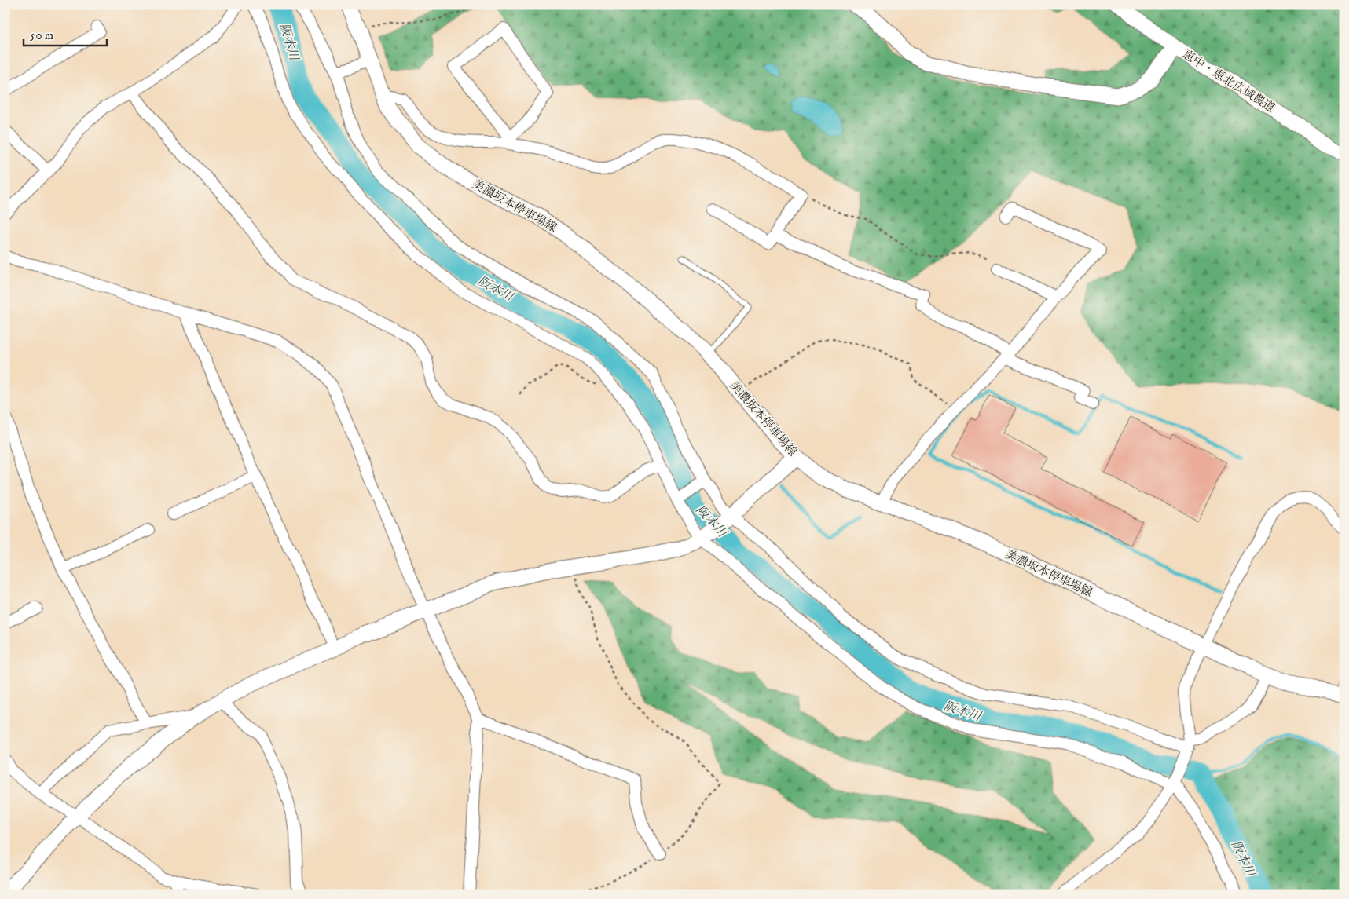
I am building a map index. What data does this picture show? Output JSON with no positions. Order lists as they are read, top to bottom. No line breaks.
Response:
{"streets":{"street":["恵中・恵北広域農道","美濃坂本停車場線"]},"water":["阪本川"],"scale_bar":"50 m"}
